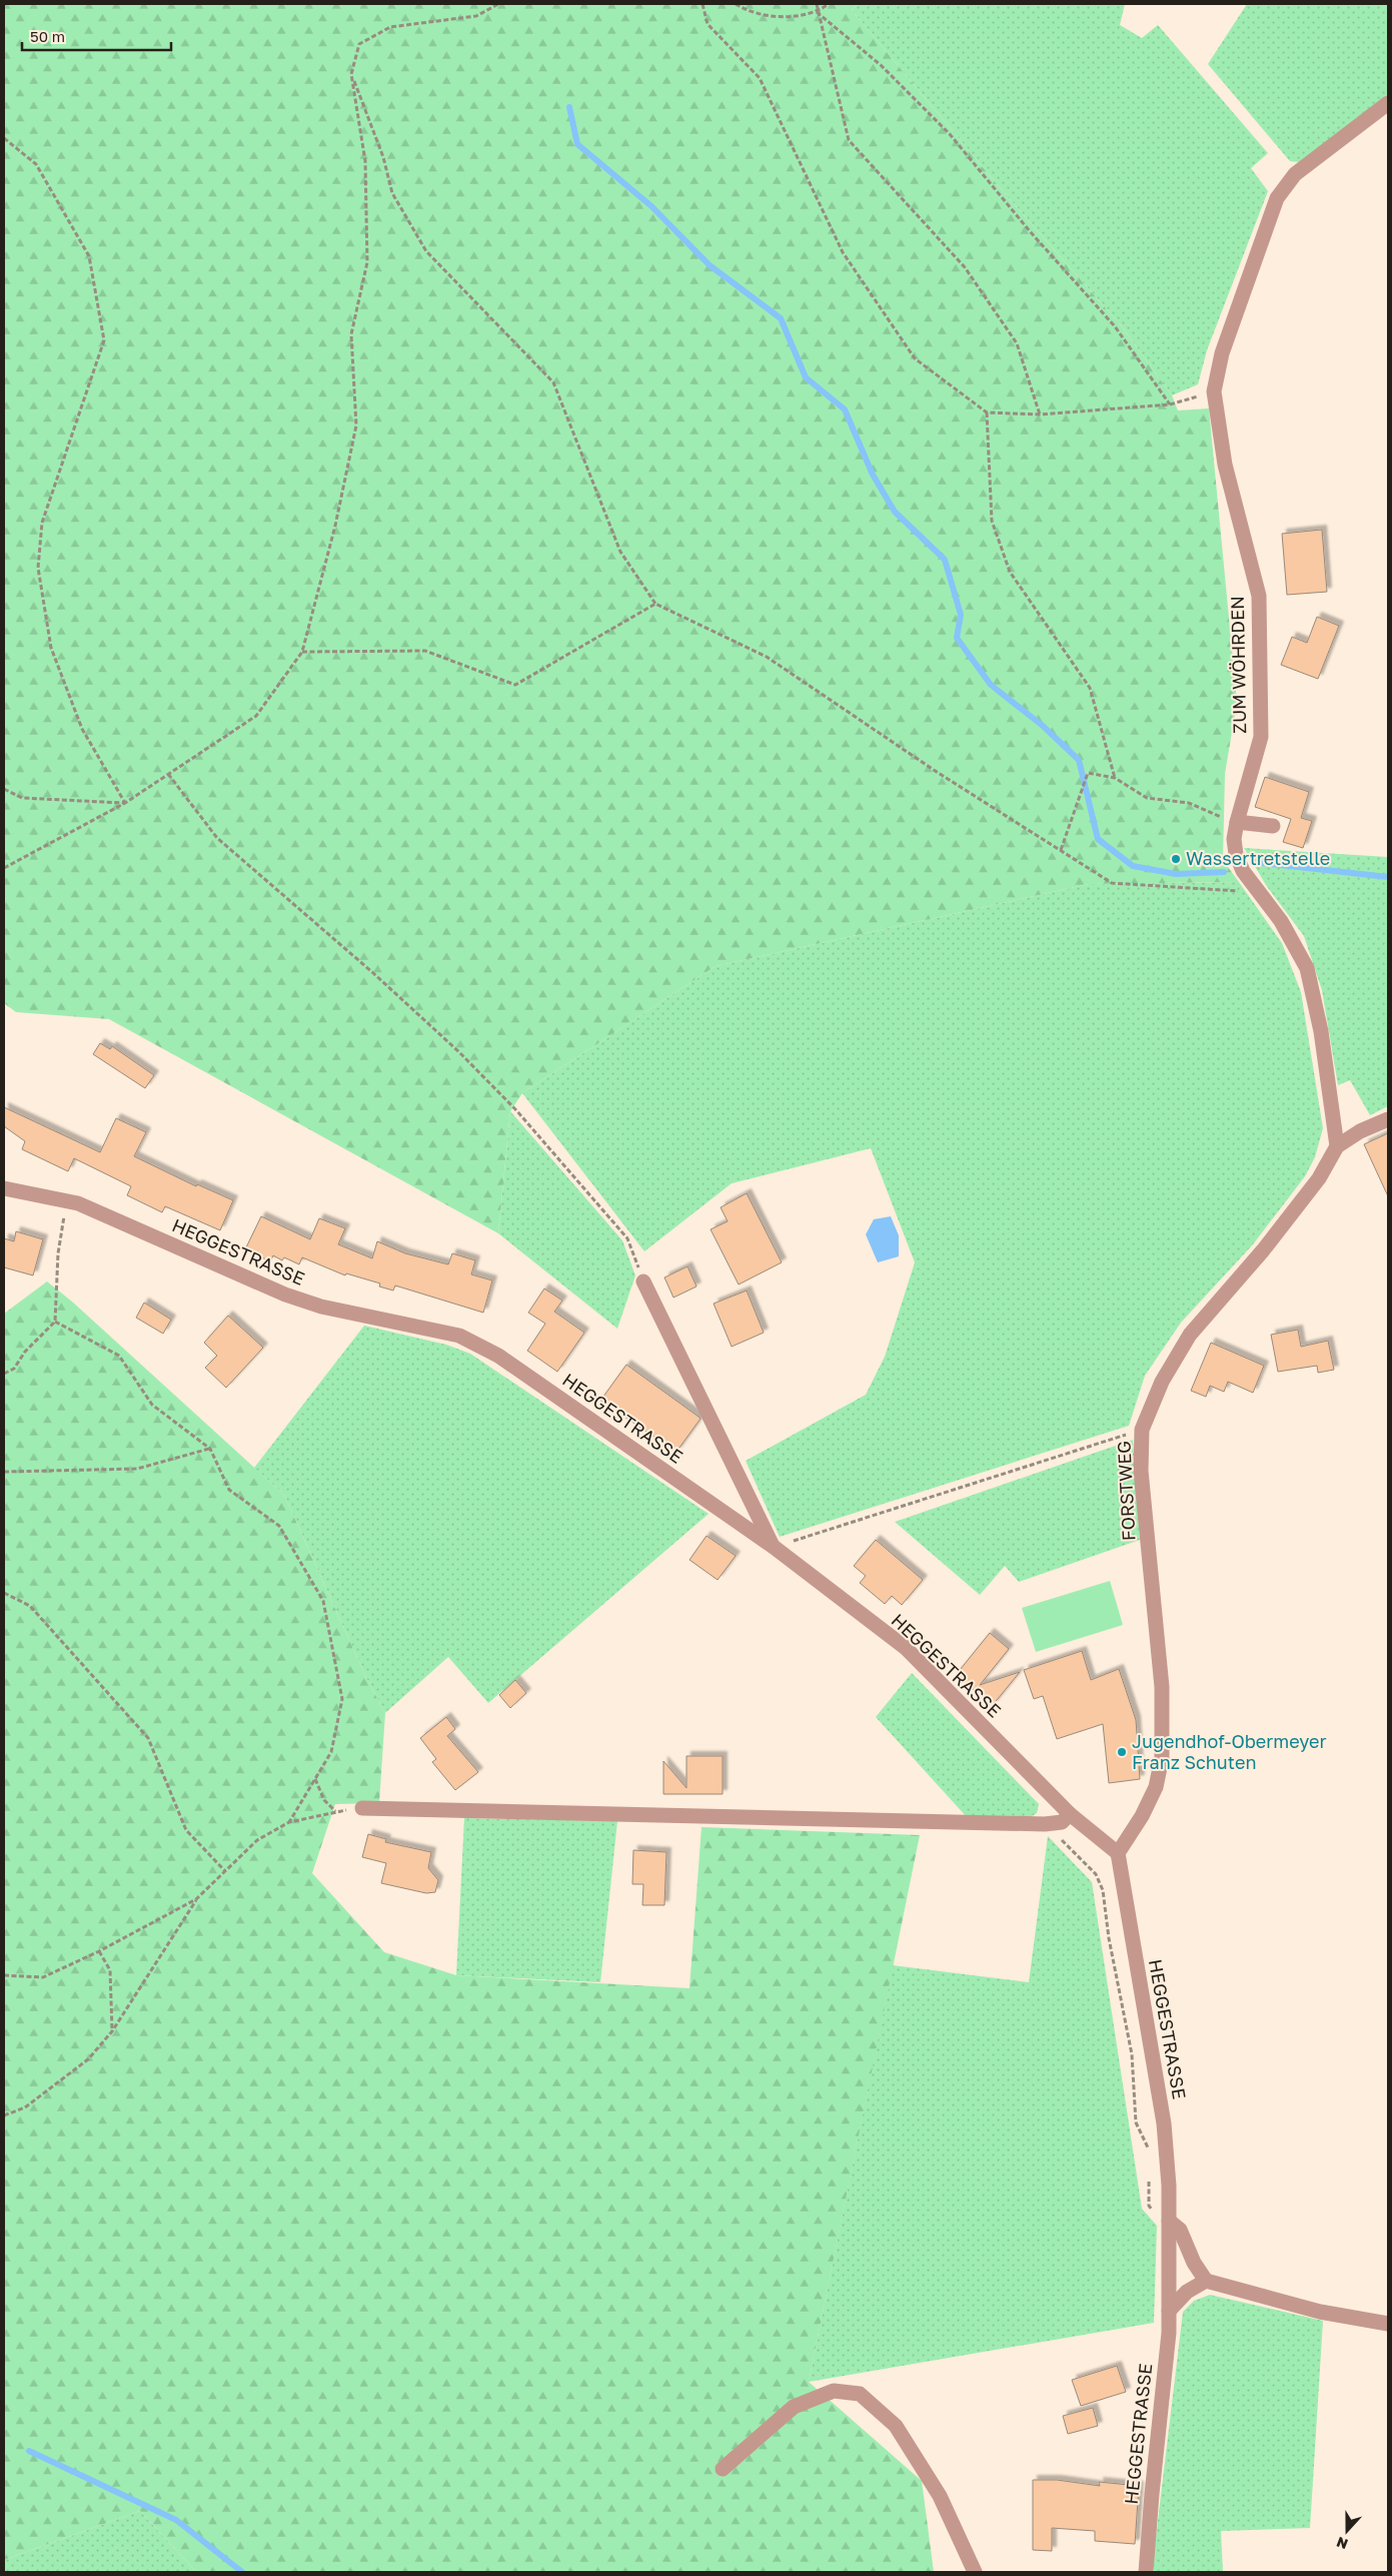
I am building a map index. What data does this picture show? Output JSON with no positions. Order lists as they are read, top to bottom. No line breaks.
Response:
{"streets":{"street":["ZUM WÖHRDEN","HEGGESTRASSE","FORSTWEG"]},"crossings":[["ZUM WÖHRDEN","FORSTWEG"],["HEGGESTRASSE","FORSTWEG"]],"places":["Wassertretstelle","Jugendhof-Obermeyer Franz Schuten"],"scale_bar":"50 m","north":"bottom"}
